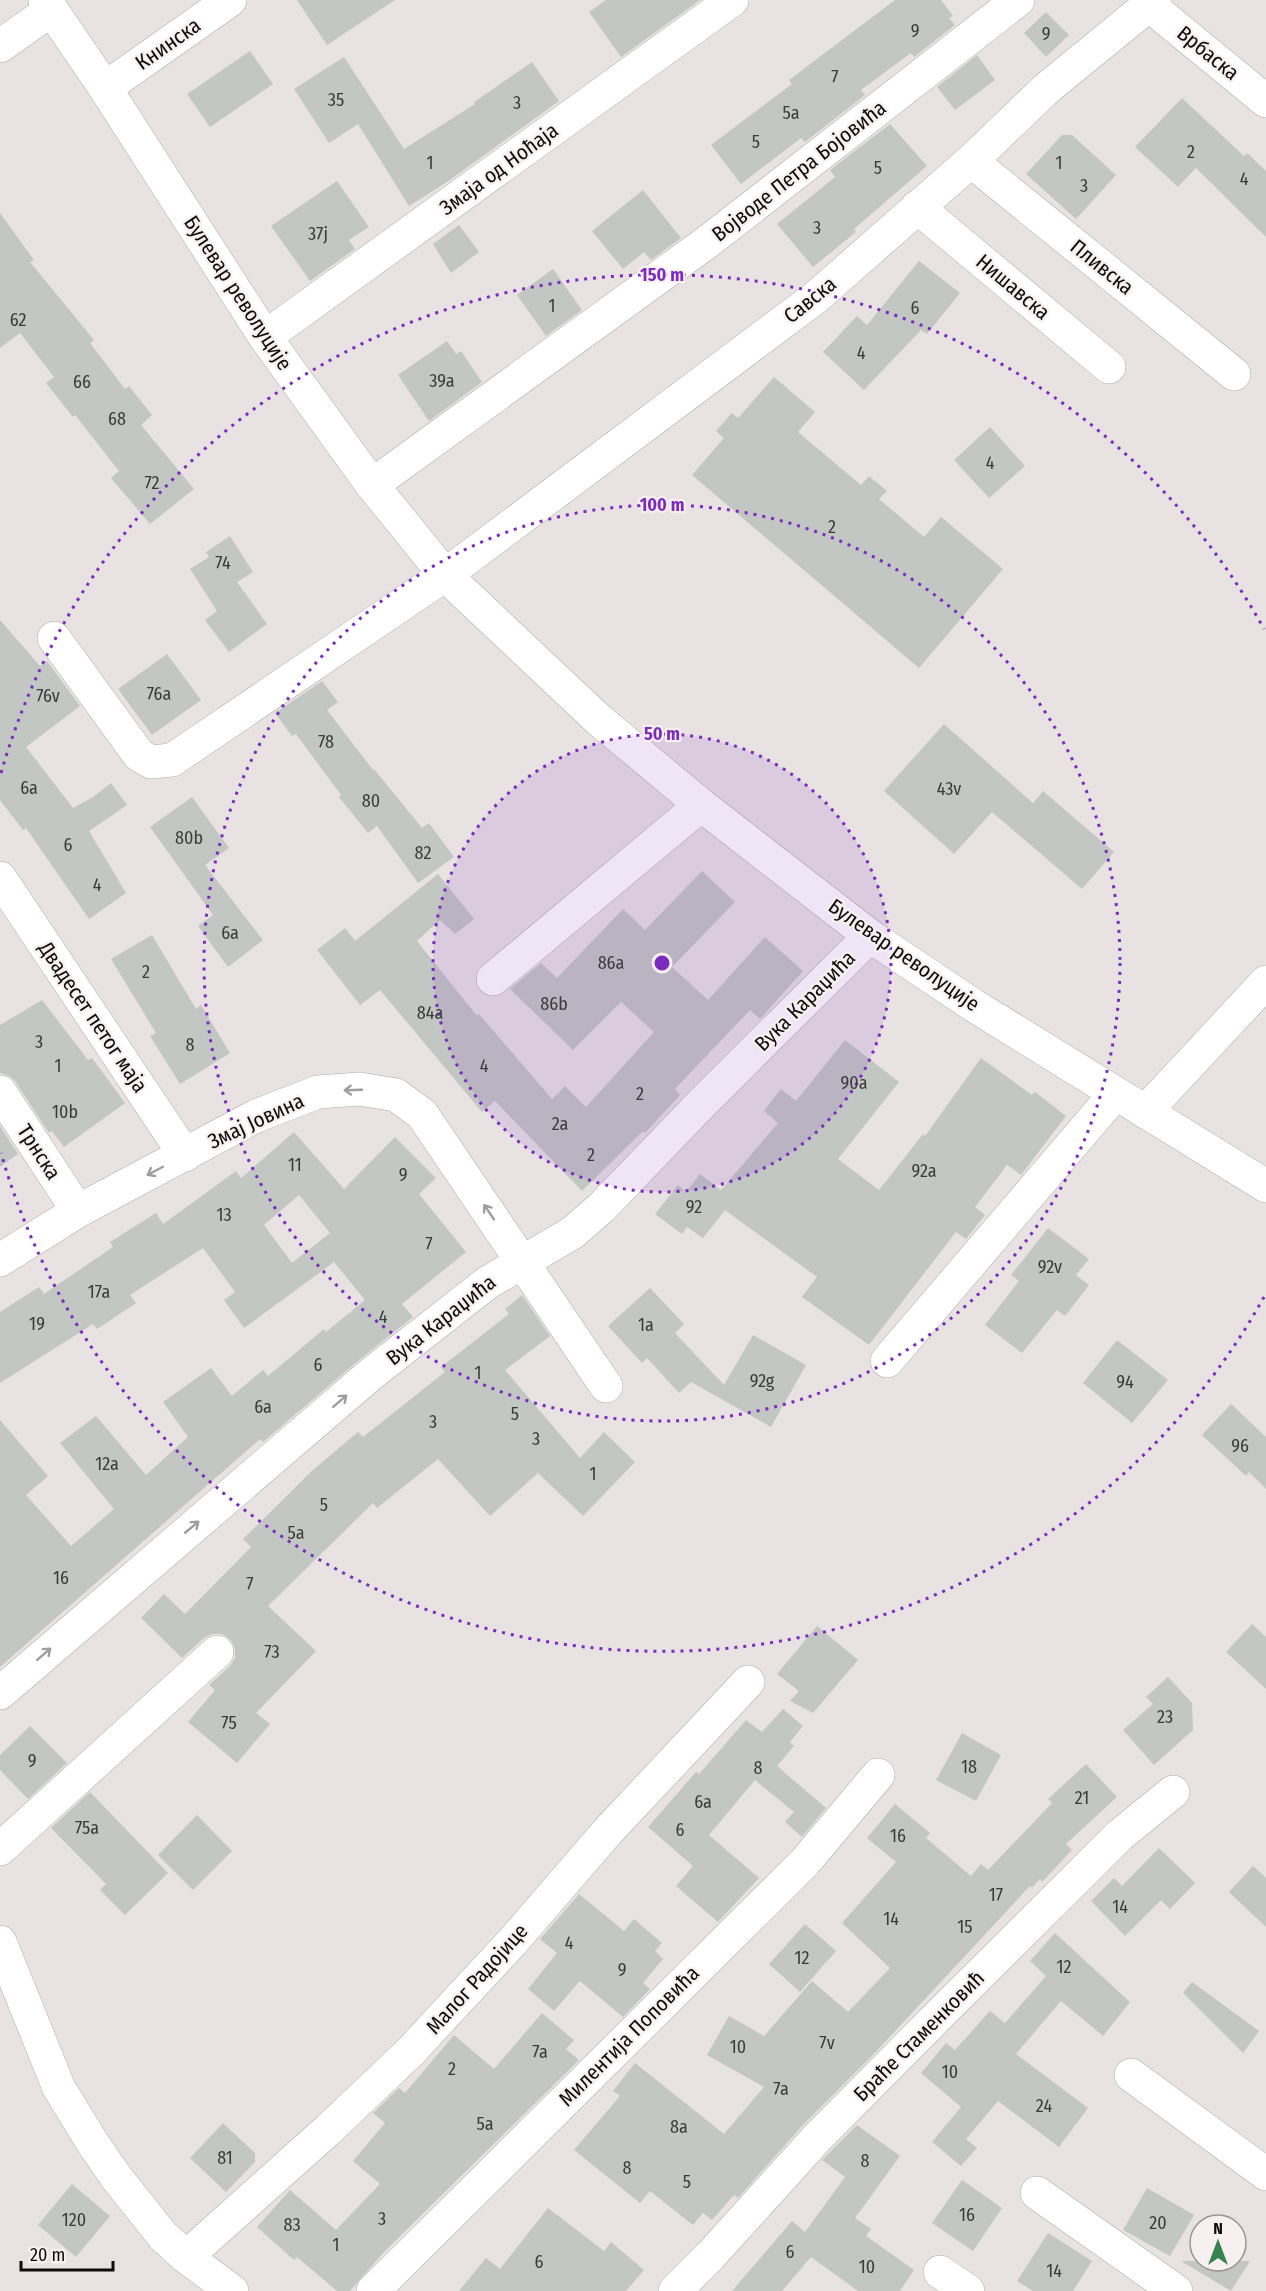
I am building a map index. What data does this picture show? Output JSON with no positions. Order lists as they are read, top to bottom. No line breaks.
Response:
{"streets":{"street":["Книнска","Врбаска","Змаја од Ноћаја","Војводе Петра Бојовића","Пливска","Нишавска","Булевар револуције","Савска","Вука Караџића","Двадесет петог маја","Змај Јовина","Трнска","Малог Радојице","Милентија Поповића","Браће Стаменковић"]},"crossings":[["Книнска","Булевар револуције"],["Врбаска","Савска"],["Змаја од Ноћаја","Булевар револуције"],["Војводе Петра Бојовића","Булевар револуције"],["Пливска","Савска"],["Нишавска","Савска"],["Булевар револуције","Савска"],["Булевар револуције","Вука Караџића"],["Вука Караџића","Змај Јовина"],["Двадесет петог маја","Змај Јовина"],["Змај Јовина","Трнска"]],"one_way":["Вука Караџића","Змај Јовина"],"house_numbers":["9","9","7","35","3","5a","5","2","1","1","5","4","3","3","37j","1","6","62","4","39a","66","68","4","72","2","74","76a","76v","78","6a","43v","80","80b","6","82","4","6a","86a","2","86b","84a","3","8","1","4","90a","2","10b","2a","2","11","92a","9","92","13","7","92v","17a","4","19","1a","6","1","92g","94","6a","5","3","3","96","12a","1","5","5a","16","7","73","23","75","9","18","8","21","6a","75a","6","16","17","14","14","15","4","12","12","9","7v","10","7a","2","10","7a","24","5a","8a","81","8","8","5","16","3","120","20","83","1","6","6","10","14"],"scale_bar":"20 m","north":"top","rings":["150 m","100 m","50 m"]}
